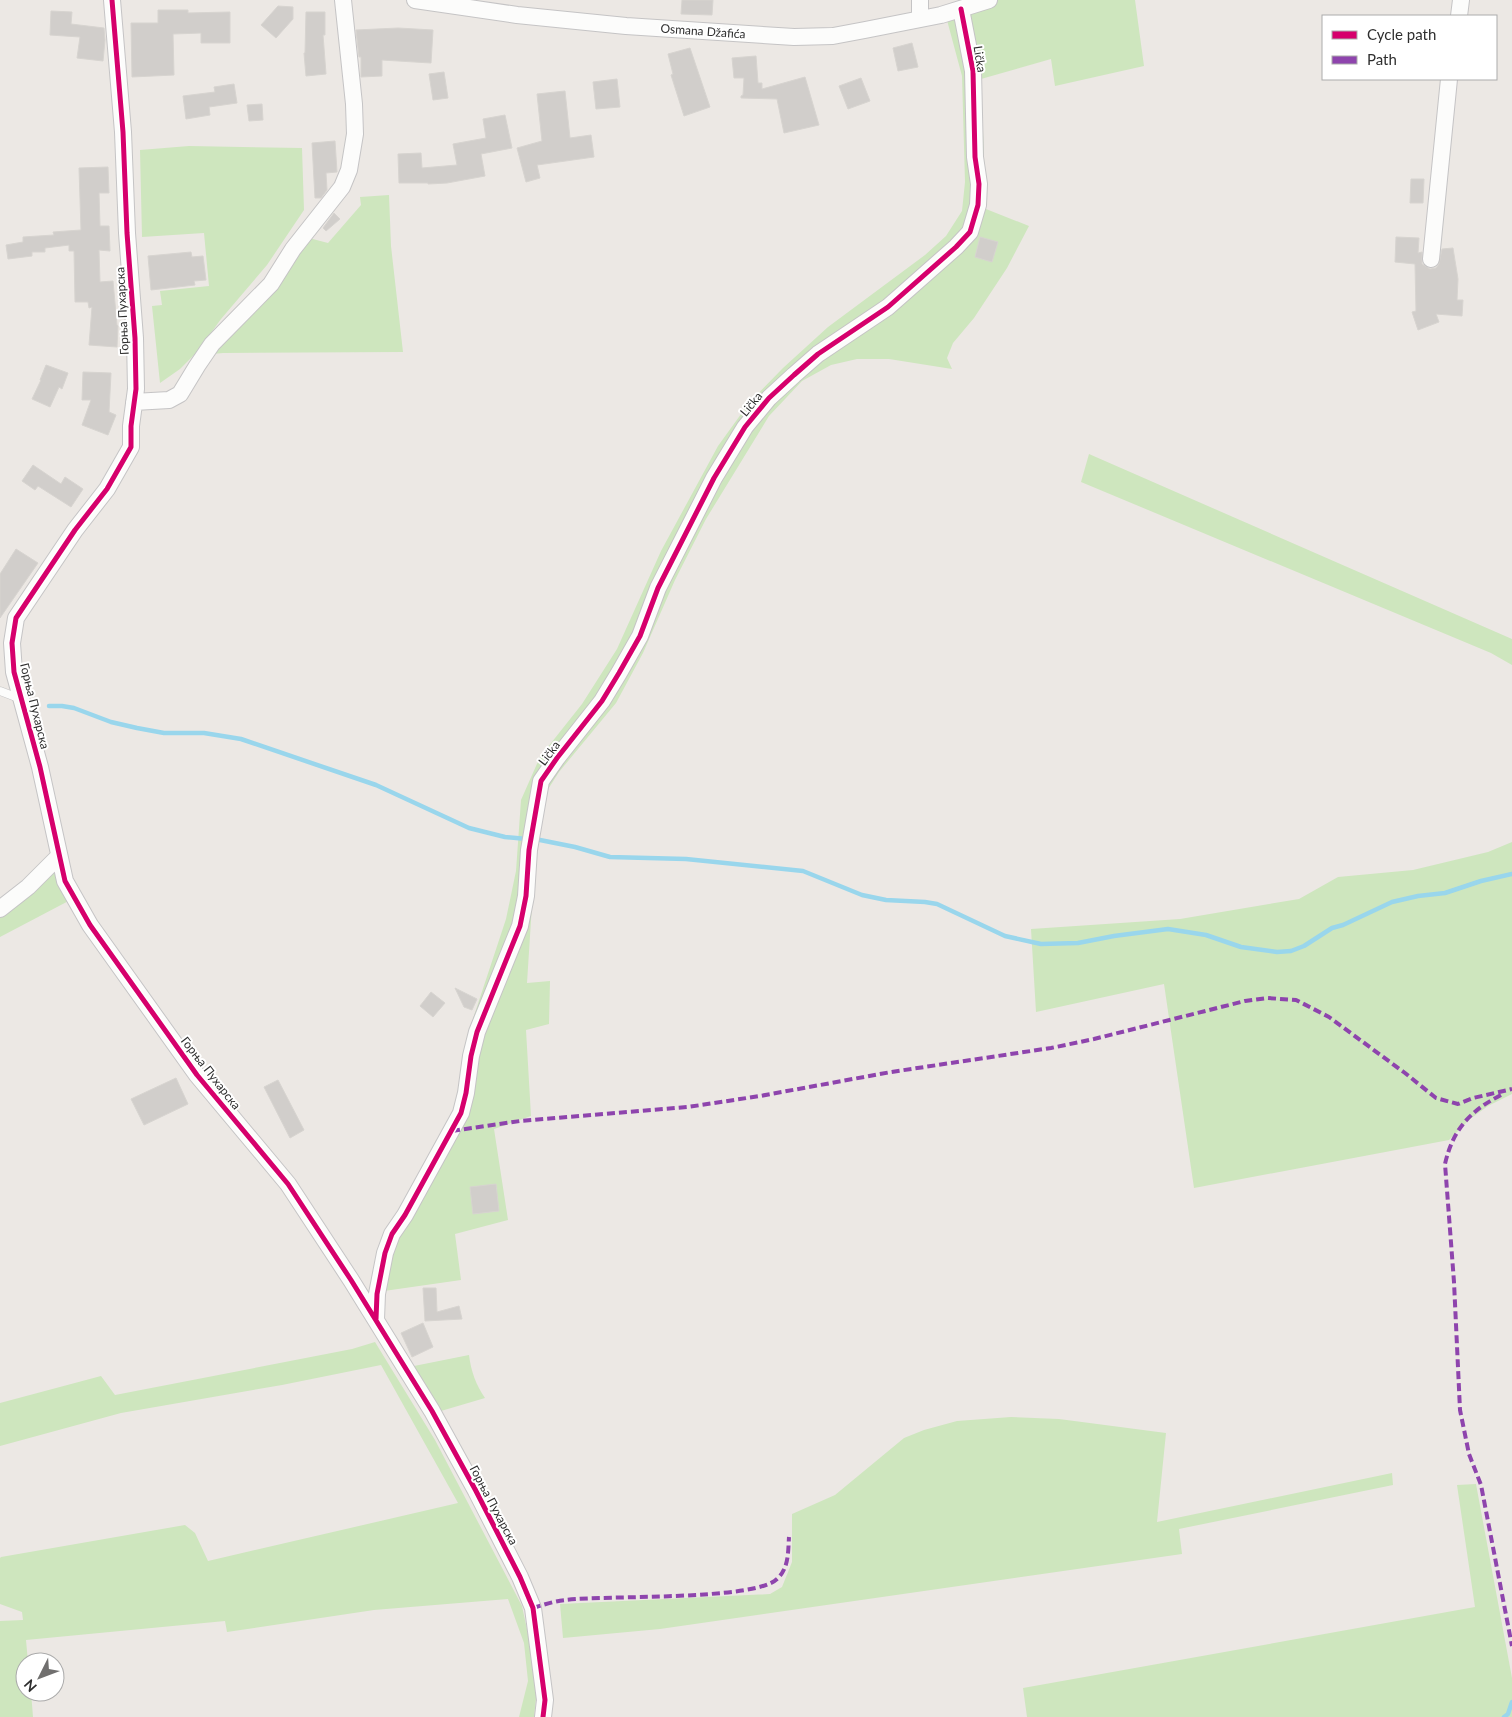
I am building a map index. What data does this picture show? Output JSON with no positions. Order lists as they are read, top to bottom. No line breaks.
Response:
{"streets":{"street":["Osmana Džafića","Lička","Горња Пухарска"]},"crossings":[["Osmana Džafića","Lička"],["Lička","Горња Пухарска"]],"legend":["Cycle path","Path"],"north":"bottom left"}
